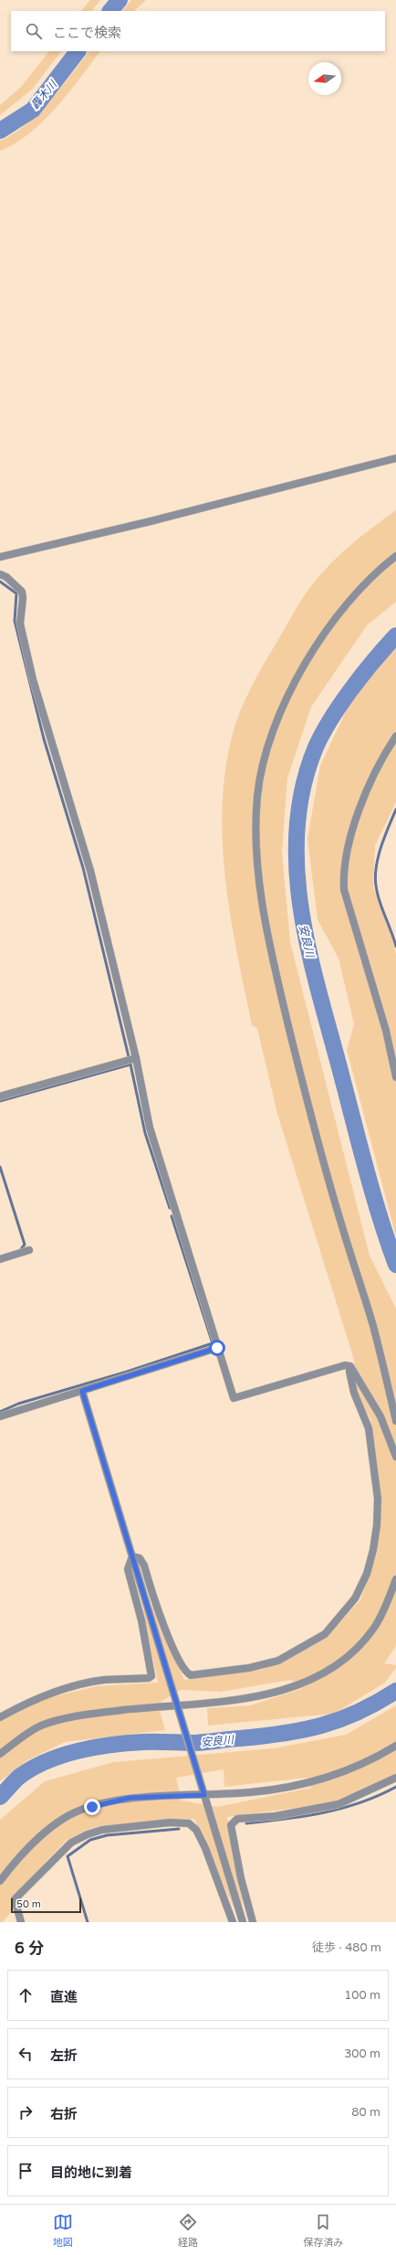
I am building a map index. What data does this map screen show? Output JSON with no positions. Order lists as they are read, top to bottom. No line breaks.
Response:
{"water":["轟木川","安良川"],"scale_bar":"50 m","north":"left","page":{"search":"ここで検索","scale":"50 m","heading":["6 分","徒歩 · 480 m"],"list":[["直進","100 m"],["左折","300 m"],["右折","80 m"],"目的地に到着"],"nav":["地図","経路","保存済み"]}}
